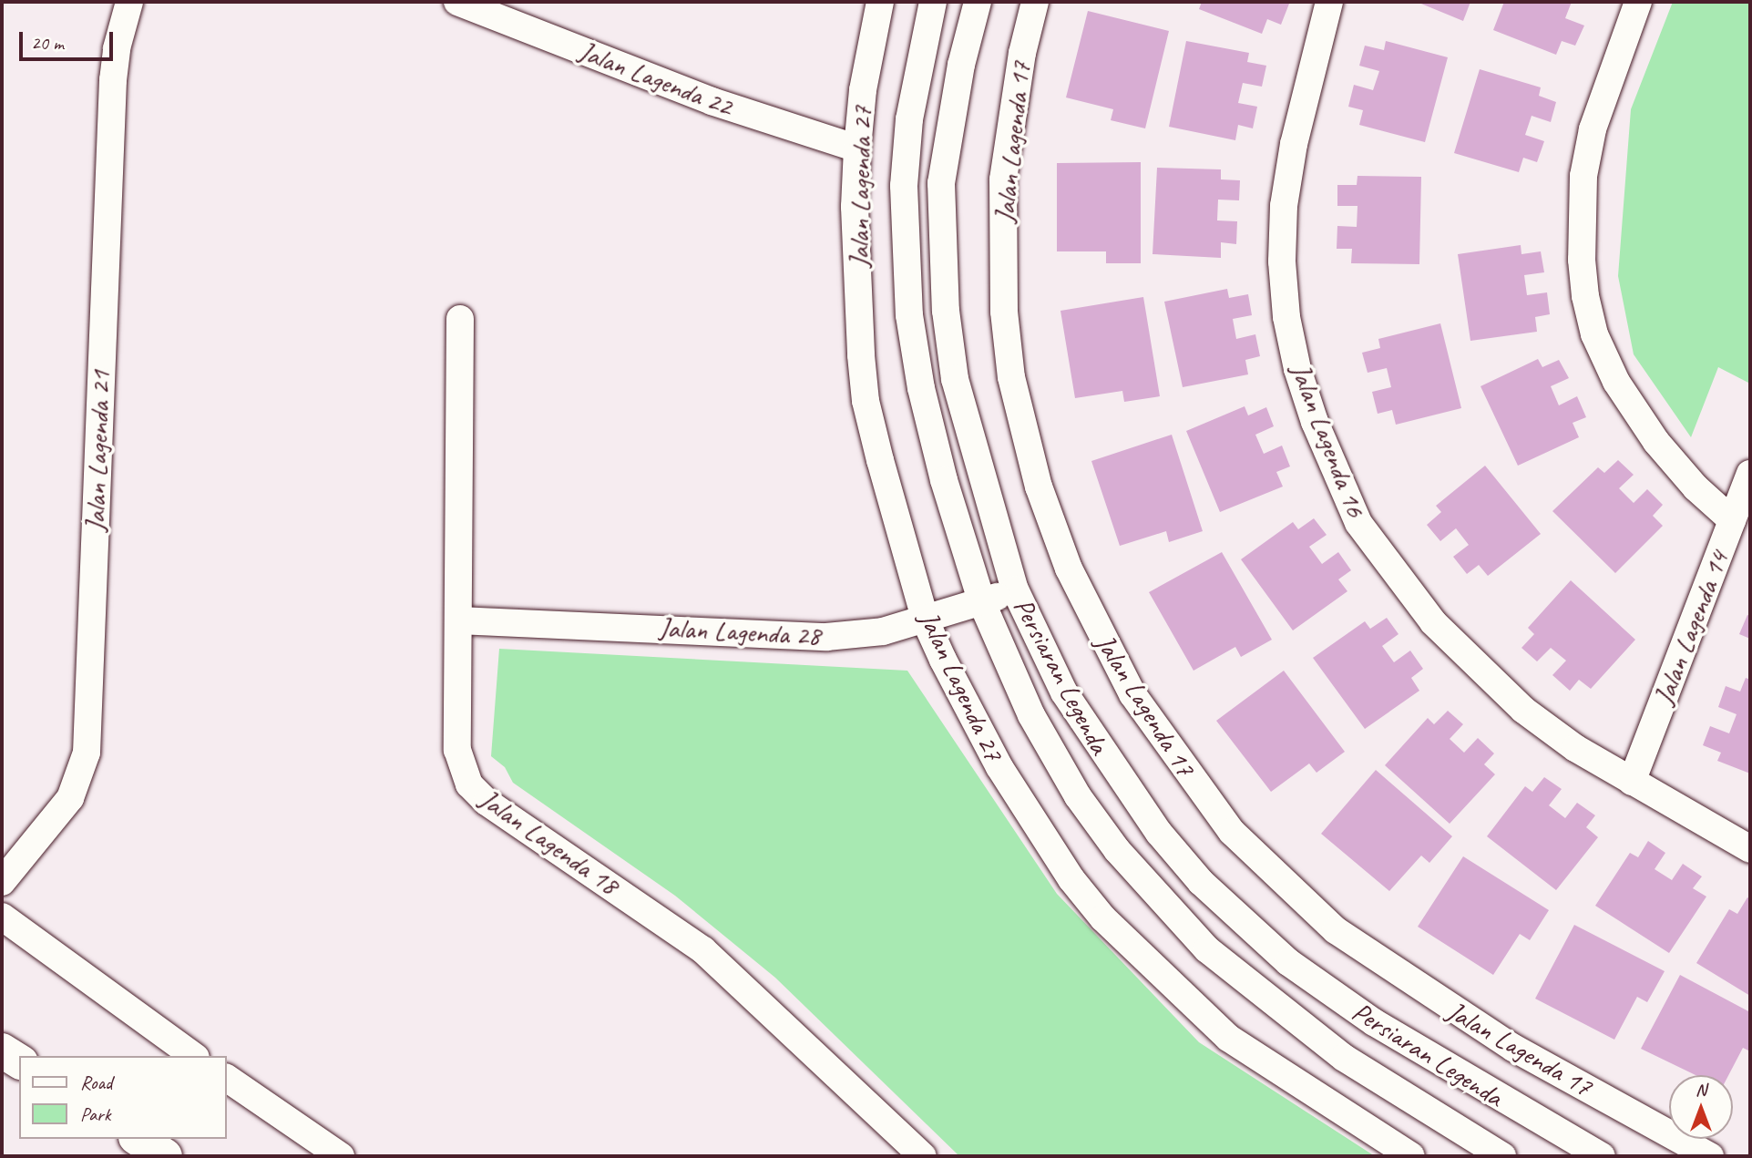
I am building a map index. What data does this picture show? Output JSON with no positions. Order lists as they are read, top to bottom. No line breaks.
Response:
{"streets":{"street":["Jalan Lagenda 22","Jalan Lagenda 17","Jalan Lagenda 27","Jalan Lagenda 16","Jalan Lagenda 21","Jalan Lagenda 14","Jalan Lagenda 28","Persiaran Legenda","Jalan Lagenda 18"]},"crossings":[["Jalan Lagenda 22","Jalan Lagenda 27"],["Jalan Lagenda 27","Jalan Lagenda 28"],["Jalan Lagenda 16","Jalan Lagenda 14"],["Jalan Lagenda 28","Persiaran Legenda"],["Jalan Lagenda 28","Jalan Lagenda 18"]],"legend":["Road","Park"],"scale_bar":"20 m","north":"top"}
